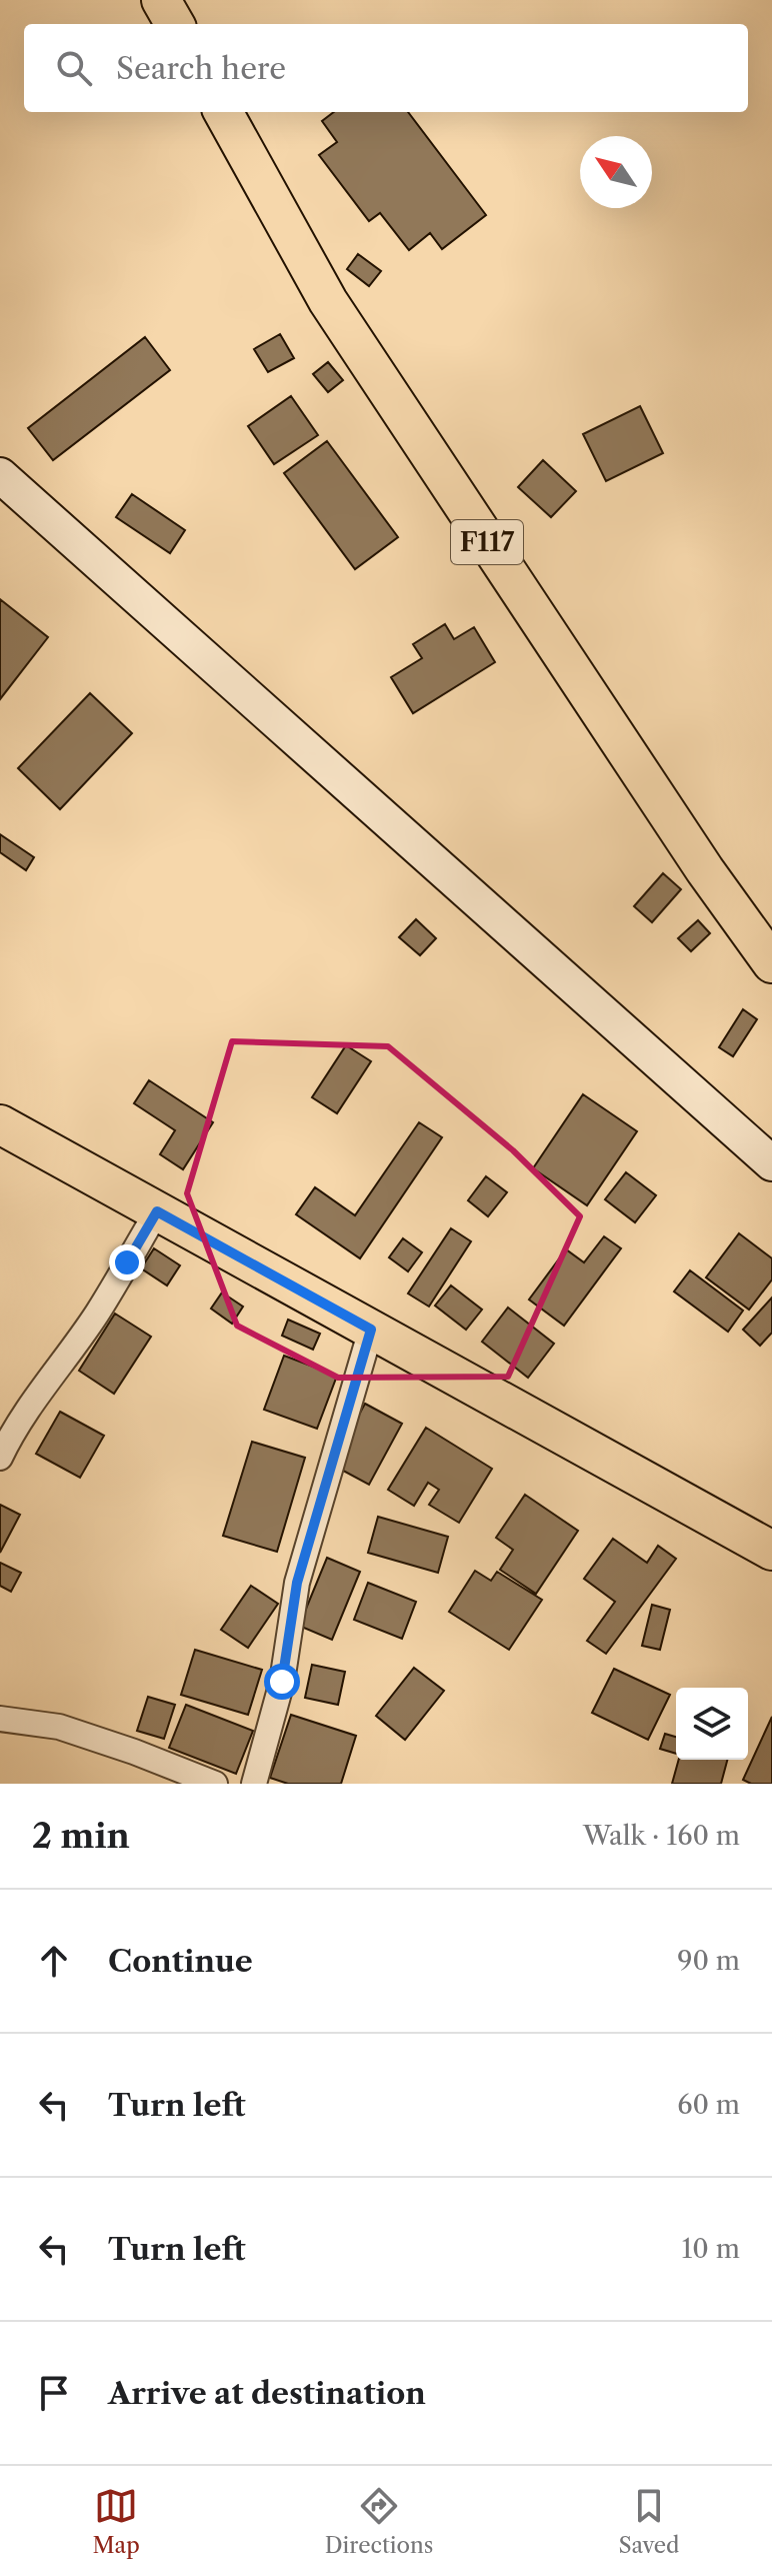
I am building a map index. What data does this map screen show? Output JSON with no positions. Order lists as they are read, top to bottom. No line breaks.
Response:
{"streets":{"main road":["F117"]},"north":"top left","page":{"search":"Search here","heading":["2 min","Walk · 160 m"],"list":[["Continue","90 m"],["Turn left","60 m"],["Turn left","10 m"],"Arrive at destination"],"nav":["Map","Directions","Saved"]}}
